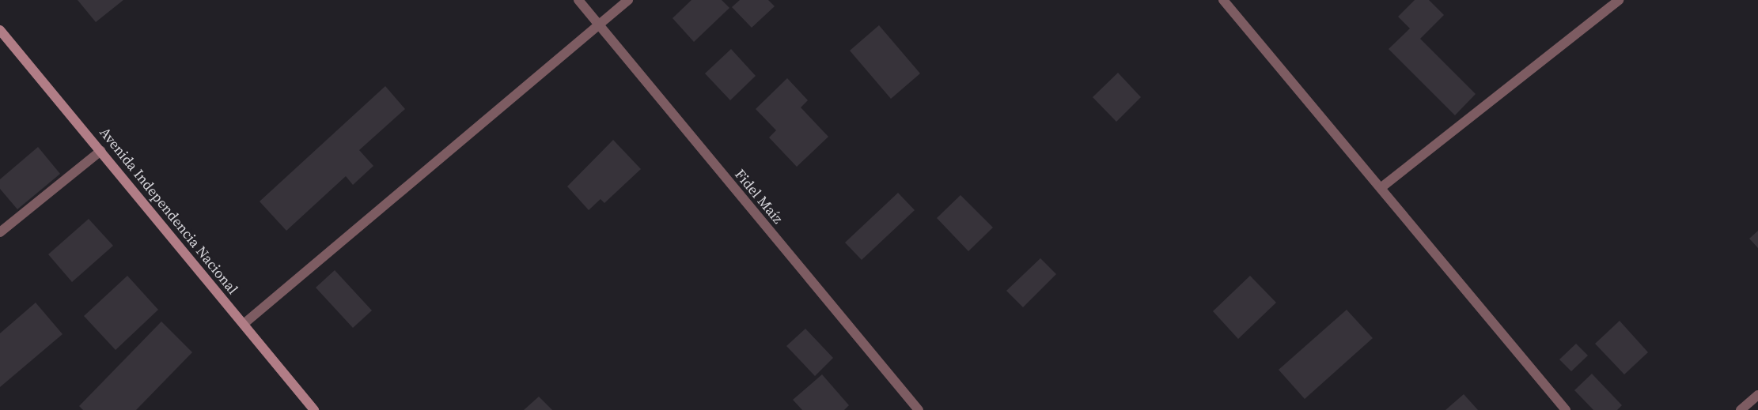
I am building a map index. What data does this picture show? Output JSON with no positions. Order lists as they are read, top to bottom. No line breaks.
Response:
{"streets":{"main road":["Avenida Independencia Nacional"],"street":["Fidel Maíz"]}}
